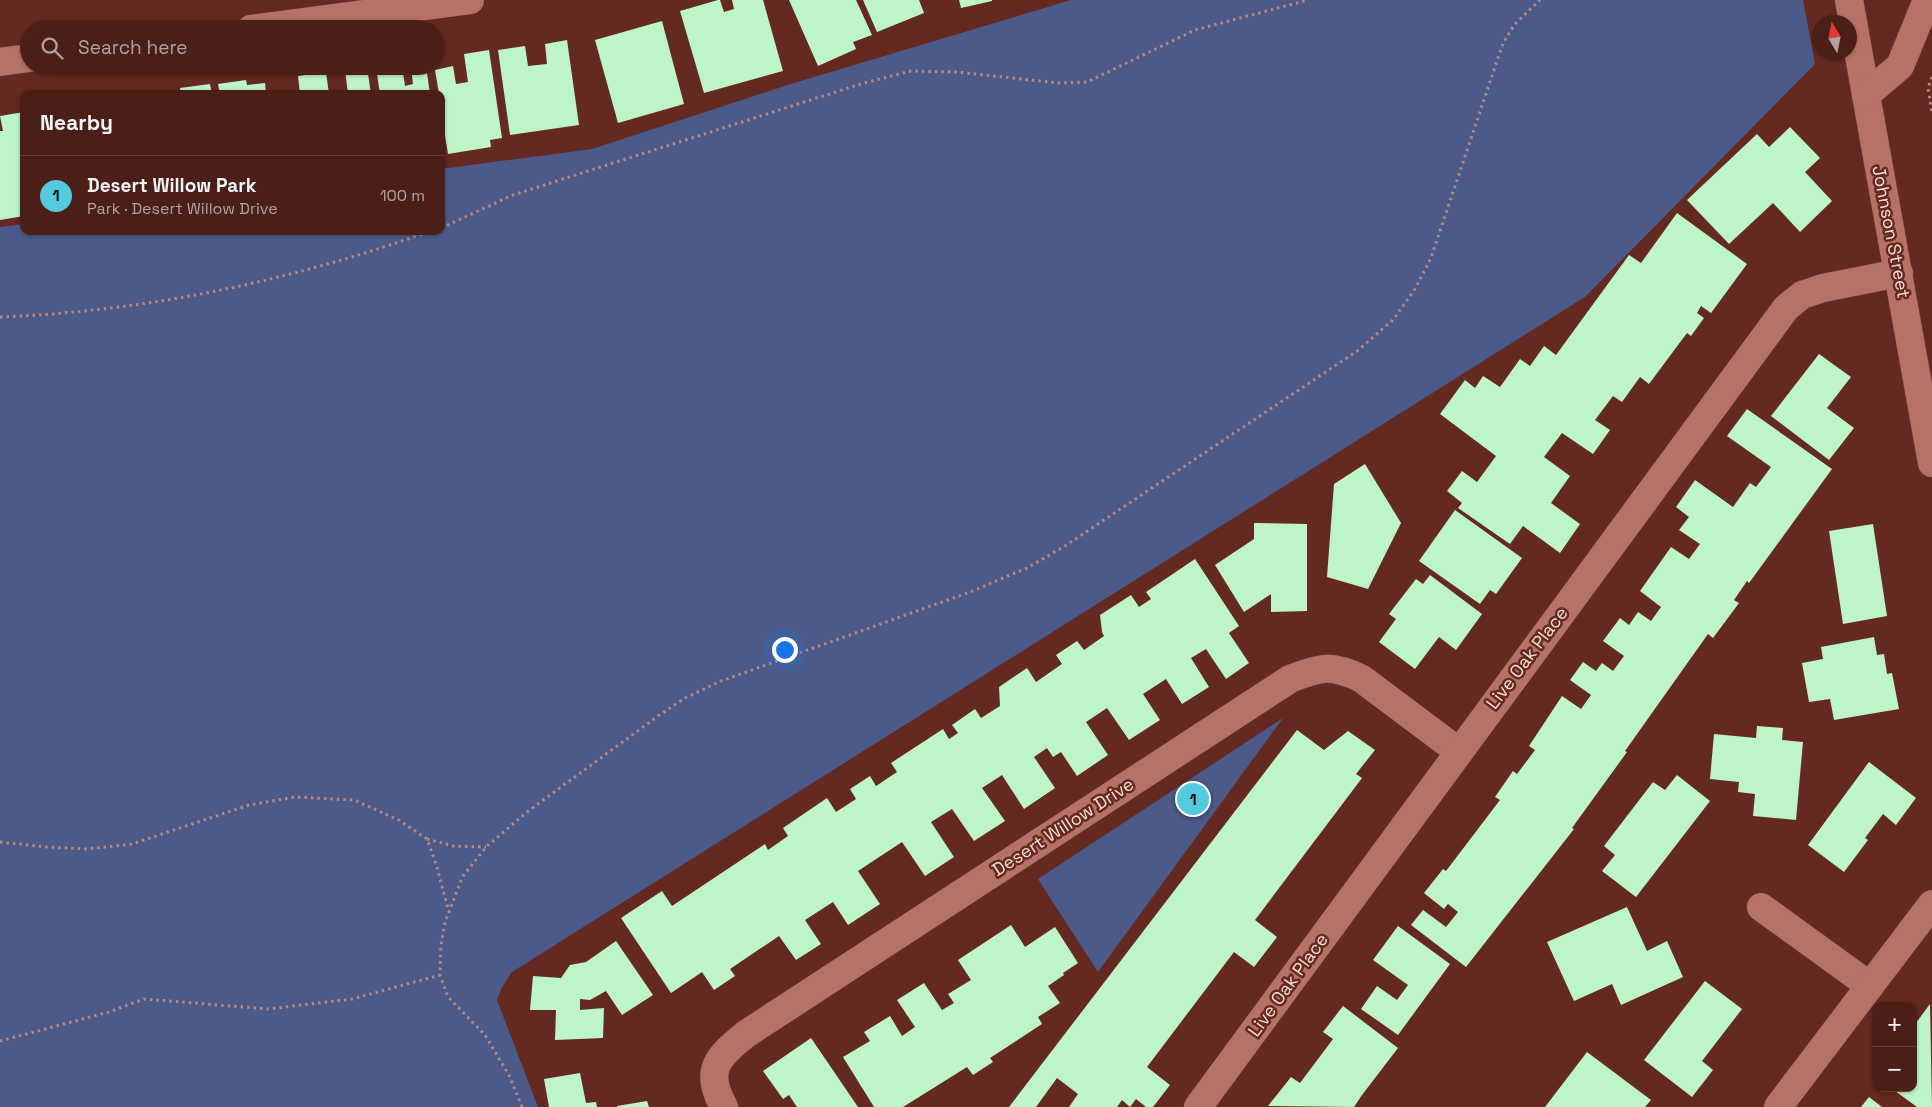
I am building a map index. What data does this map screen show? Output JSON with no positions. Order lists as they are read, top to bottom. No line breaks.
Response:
{"streets":{"street":["Johnson Street","Live Oak Place","Desert Willow Drive"]},"crossings":[["Johnson Street","Live Oak Place"],["Live Oak Place","Desert Willow Drive"]],"north":"top","page":{"search":"Search here","heading":"Nearby","list":[{"mark":"1","name":"Desert Willow Park","note":"Park · Desert Willow Drive","value":"100 m"}],"pins":"1","map_buttons":["+","−"]}}
